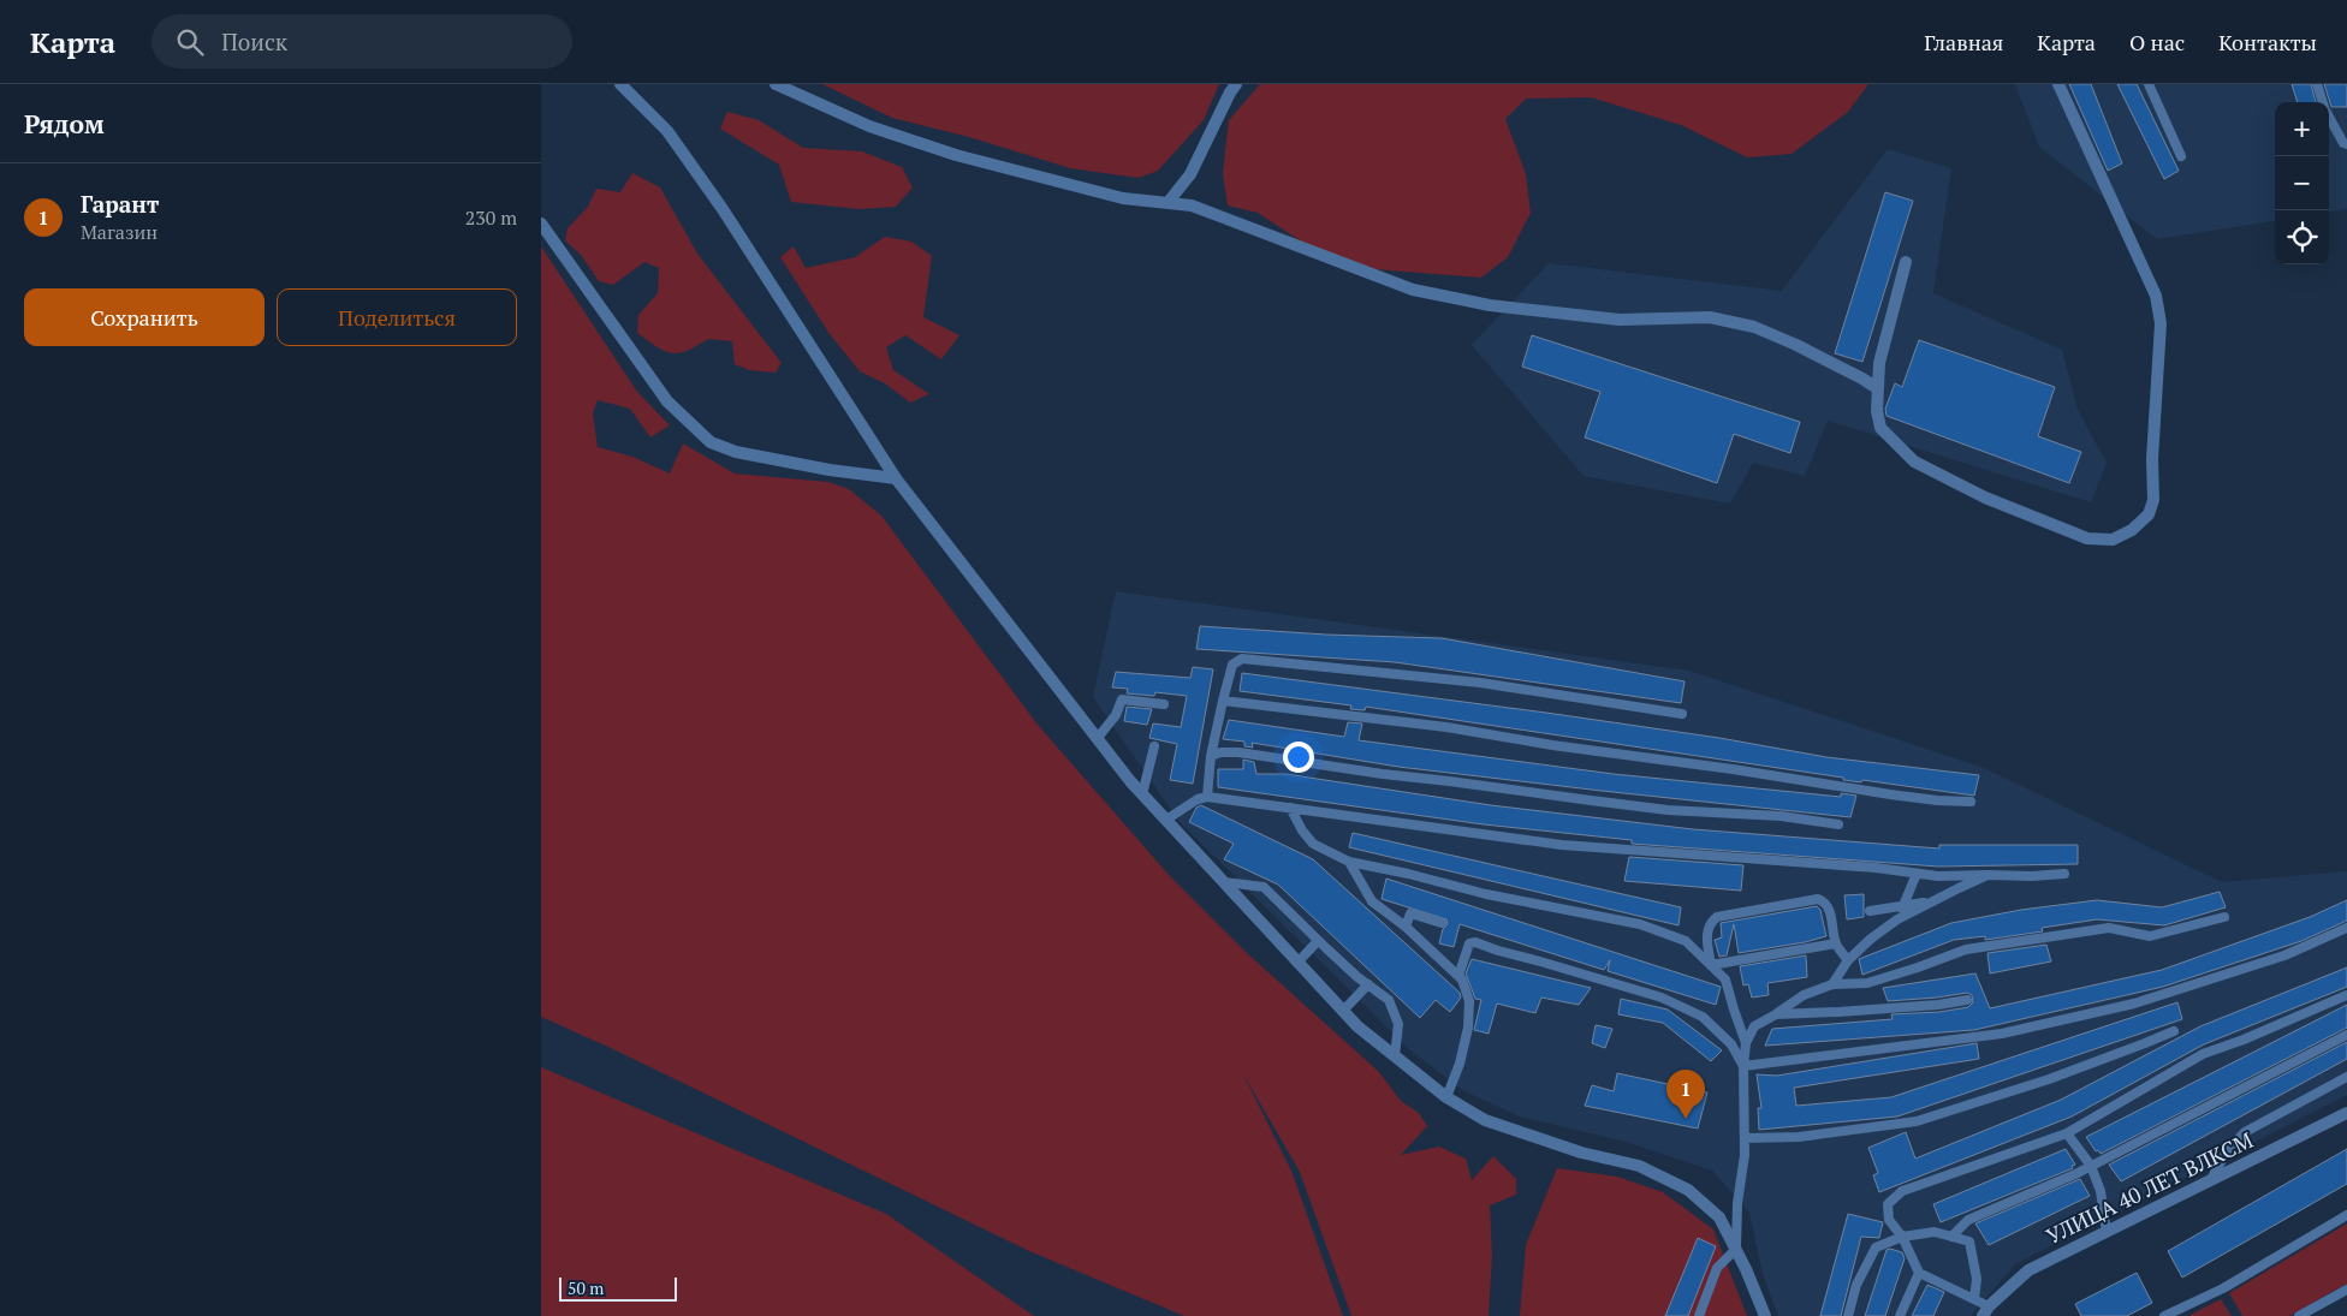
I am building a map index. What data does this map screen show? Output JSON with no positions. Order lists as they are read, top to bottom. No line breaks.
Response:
{"streets":{"street":["УЛИЦА 40 ЛЕТ ВЛКСМ"]},"scale_bar":"50 m","page":{"header":"Карта","search":"Поиск","nav":["Главная","Карта","О нас","Контакты"],"heading":"Рядом","map_buttons":["+","−"],"list":[{"mark":"1","name":"Гарант","note":"Магазин","value":"230 m"}],"buttons":["Сохранить","Поделиться"],"pins":"1","scale":"50 m"}}
